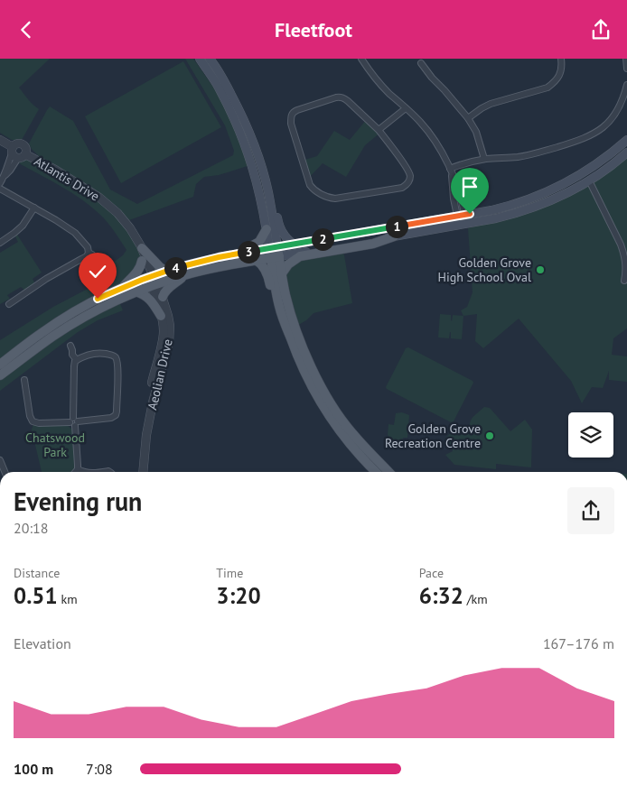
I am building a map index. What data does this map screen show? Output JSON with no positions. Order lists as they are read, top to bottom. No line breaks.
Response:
{"streets":{"street":["Atlantis Drive","Aeolian Drive"]},"crossings":[["Atlantis Drive","Aeolian Drive"]],"parks":["Chatswood Park"],"places":["Golden Grove High School Oval","Golden Grove Recreation Centre"],"page":{"header":"Fleetfoot","pins":["1","2","3","4"],"heading":["Evening run","20:18"],"stats":[["Distance","0.51 km"],["Time","3:20"],["Pace","6:32 /km"]],"chart":["Elevation","167–176 m"],"list":[{"name":"100 m","note":"7:08"}]}}
